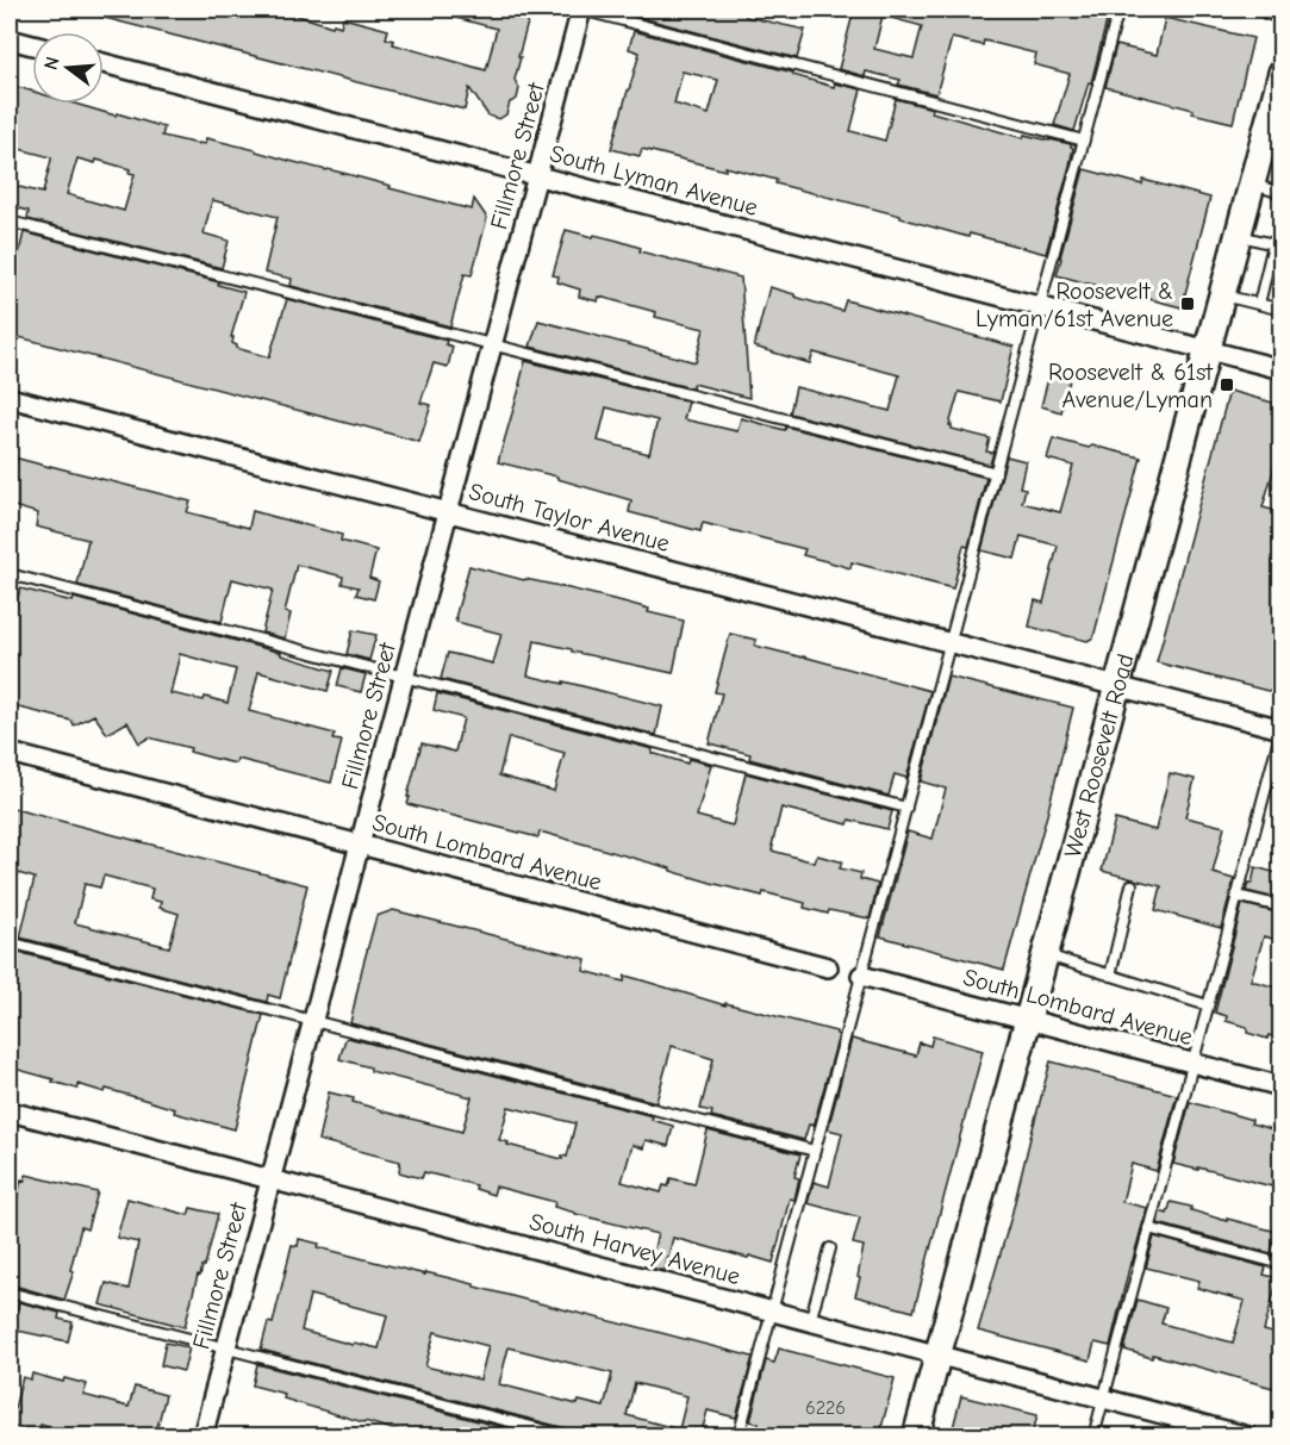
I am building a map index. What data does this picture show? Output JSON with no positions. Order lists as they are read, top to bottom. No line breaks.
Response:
{"streets":{"main road":["West Roosevelt Road"],"street":["Fillmore Street","South Lyman Avenue","South Taylor Avenue","South Lombard Avenue","South Harvey Avenue"]},"crossings":[["Fillmore Street","South Lyman Avenue"],["Fillmore Street","South Taylor Avenue"],["Fillmore Street","South Lombard Avenue"],["Fillmore Street","South Harvey Avenue"],["South Lyman Avenue","West Roosevelt Road"],["South Taylor Avenue","West Roosevelt Road"],["West Roosevelt Road","South Lombard Avenue"],["West Roosevelt Road","South Harvey Avenue"]],"places":{"transit":["Roosevelt & Lyman/61st Avenue","Roosevelt & 61st Avenue/Lyman"]},"house_numbers":["6226"],"north":"left"}
